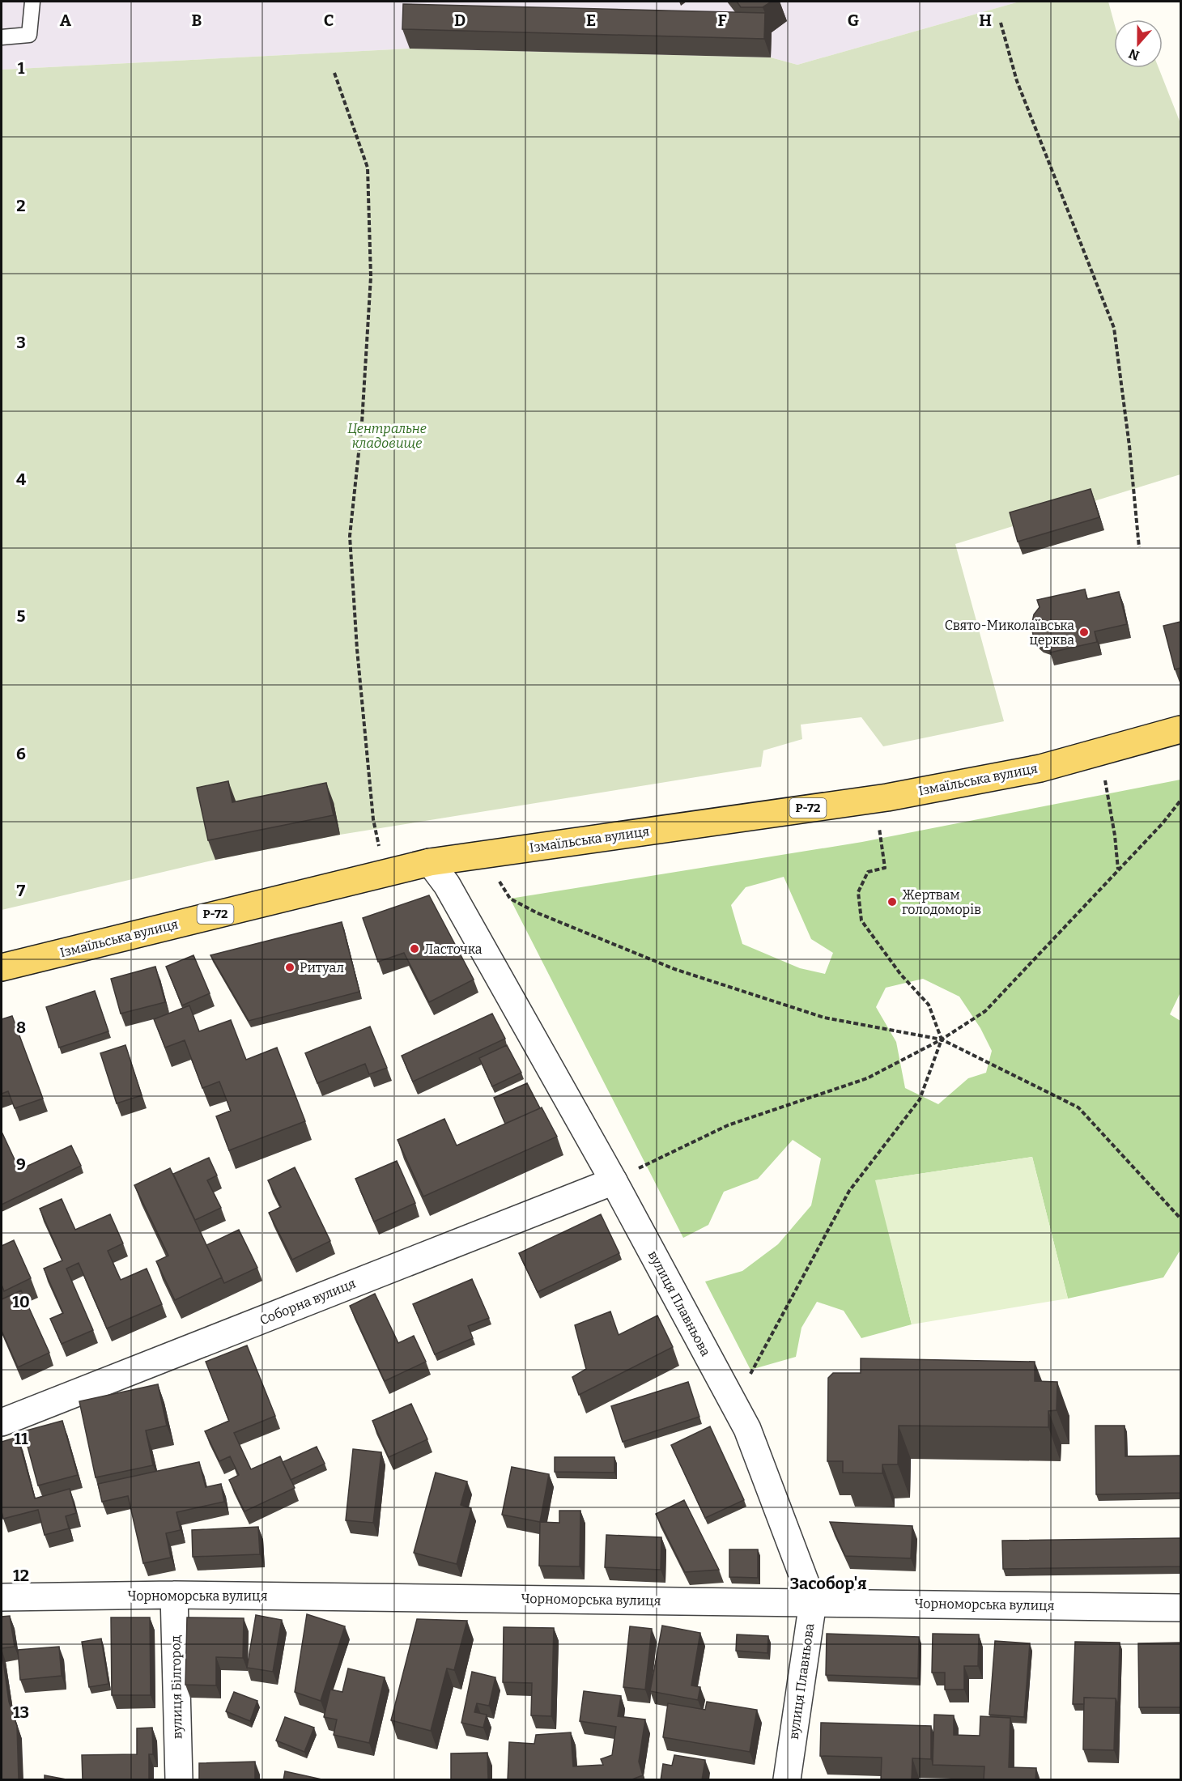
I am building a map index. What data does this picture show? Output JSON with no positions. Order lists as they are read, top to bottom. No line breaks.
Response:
{"streets":{"main road":["Ізмаїльська вулиця","Р-72"],"street":["Соборна вулиця","вулиця Плавньова","Чорноморська вулиця","вулиця Білгород"]},"crossings":[["Ізмаїльська вулиця","вулиця Плавньова"],["Соборна вулиця","вулиця Плавньова"],["вулиця Плавньова","Чорноморська вулиця"],["Чорноморська вулиця","вулиця Білгород"]],"districts":["Засобор'я"],"parks":["Центральне кладовище"],"places":["Свято-Миколаївська церква","Жертвам голодоморів","Ласточка","Ритуал"],"north":"bottom","grid":{"columns":["A","B","C","D","E","F","G","H"],"rows":["1","2","3","4","5","6","7","8","9","10","11","12","13"]}}
